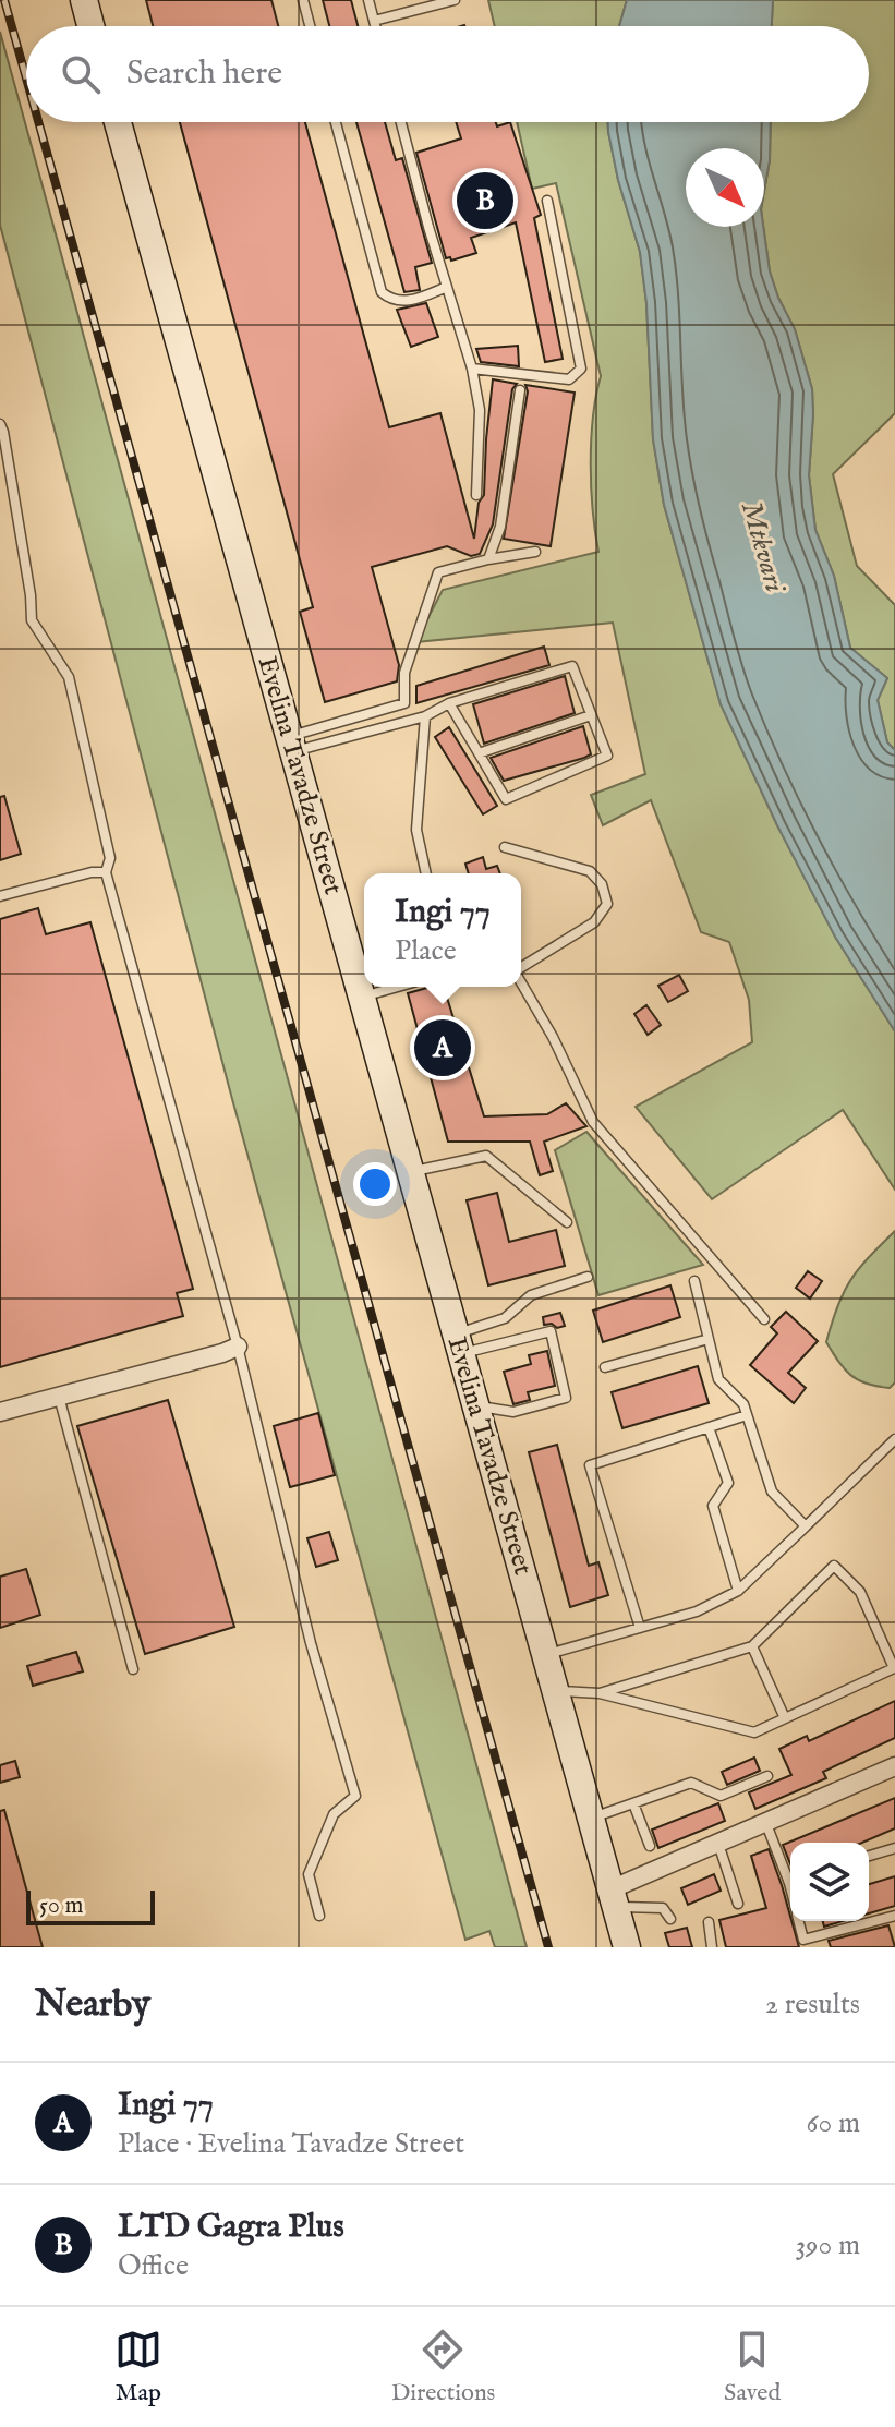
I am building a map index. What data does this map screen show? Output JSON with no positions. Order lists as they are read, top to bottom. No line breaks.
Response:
{"streets":{"main road":["Evelina Tavadze Street"]},"water":["Mtkvari"],"scale_bar":"50 m","north":"bottom right","page":{"search":"Search here","pins":["B","A"],"popup":["Ingi 77","Place"],"scale":"50 m","heading":["Nearby","2 results"],"list":[{"mark":"A","name":"Ingi 77","note":"Place · Evelina Tavadze Street","value":"60 m"},{"mark":"B","name":"LTD Gagra Plus","note":"Office","value":"390 m"}],"nav":["Map","Directions","Saved"]}}
